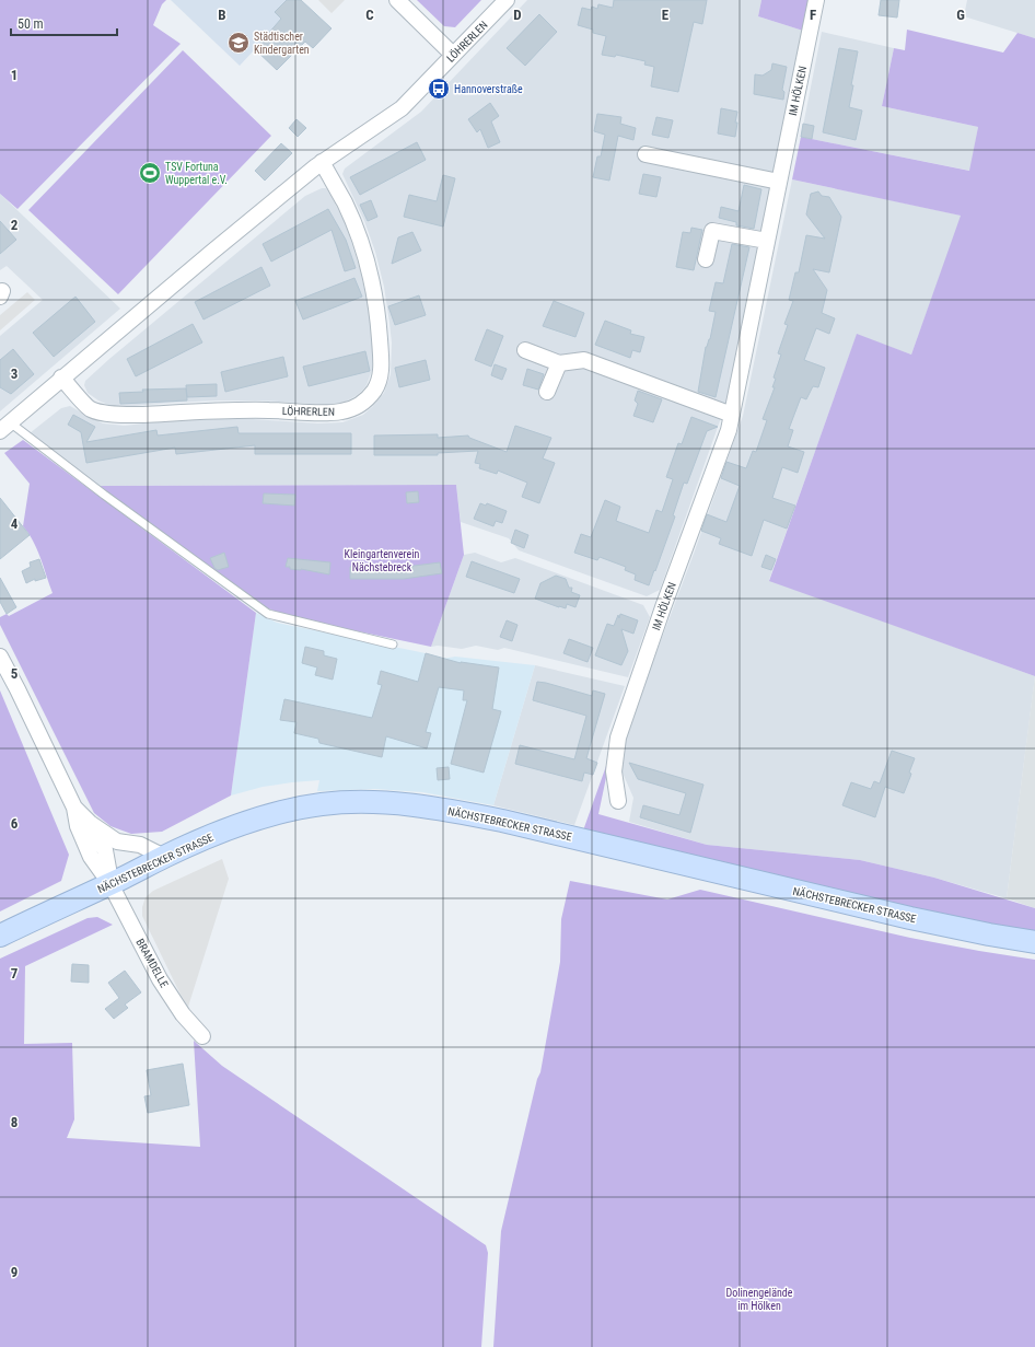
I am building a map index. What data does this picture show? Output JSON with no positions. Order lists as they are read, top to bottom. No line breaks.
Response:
{"streets":{"main road":["NÄCHSTEBRECKER STRASSE"],"street":["LÖHRERLEN","IM HÖLKEN","BRAMDELLE"]},"crossings":[["NÄCHSTEBRECKER STRASSE","BRAMDELLE"]],"parks":["Kleingartenverein Nächstebreck","Dolinengelände im Hölken"],"places":{"school or university":["Städtischer Kindergarten"],"bus stop":["Hannoverstraße"],"sports":["TSV Fortuna Wuppertal e.V."]},"scale_bar":"50 m","grid":{"columns":["B","C","D","E","F","G"],"rows":["1","2","3","4","5","6","7","8","9"]}}
